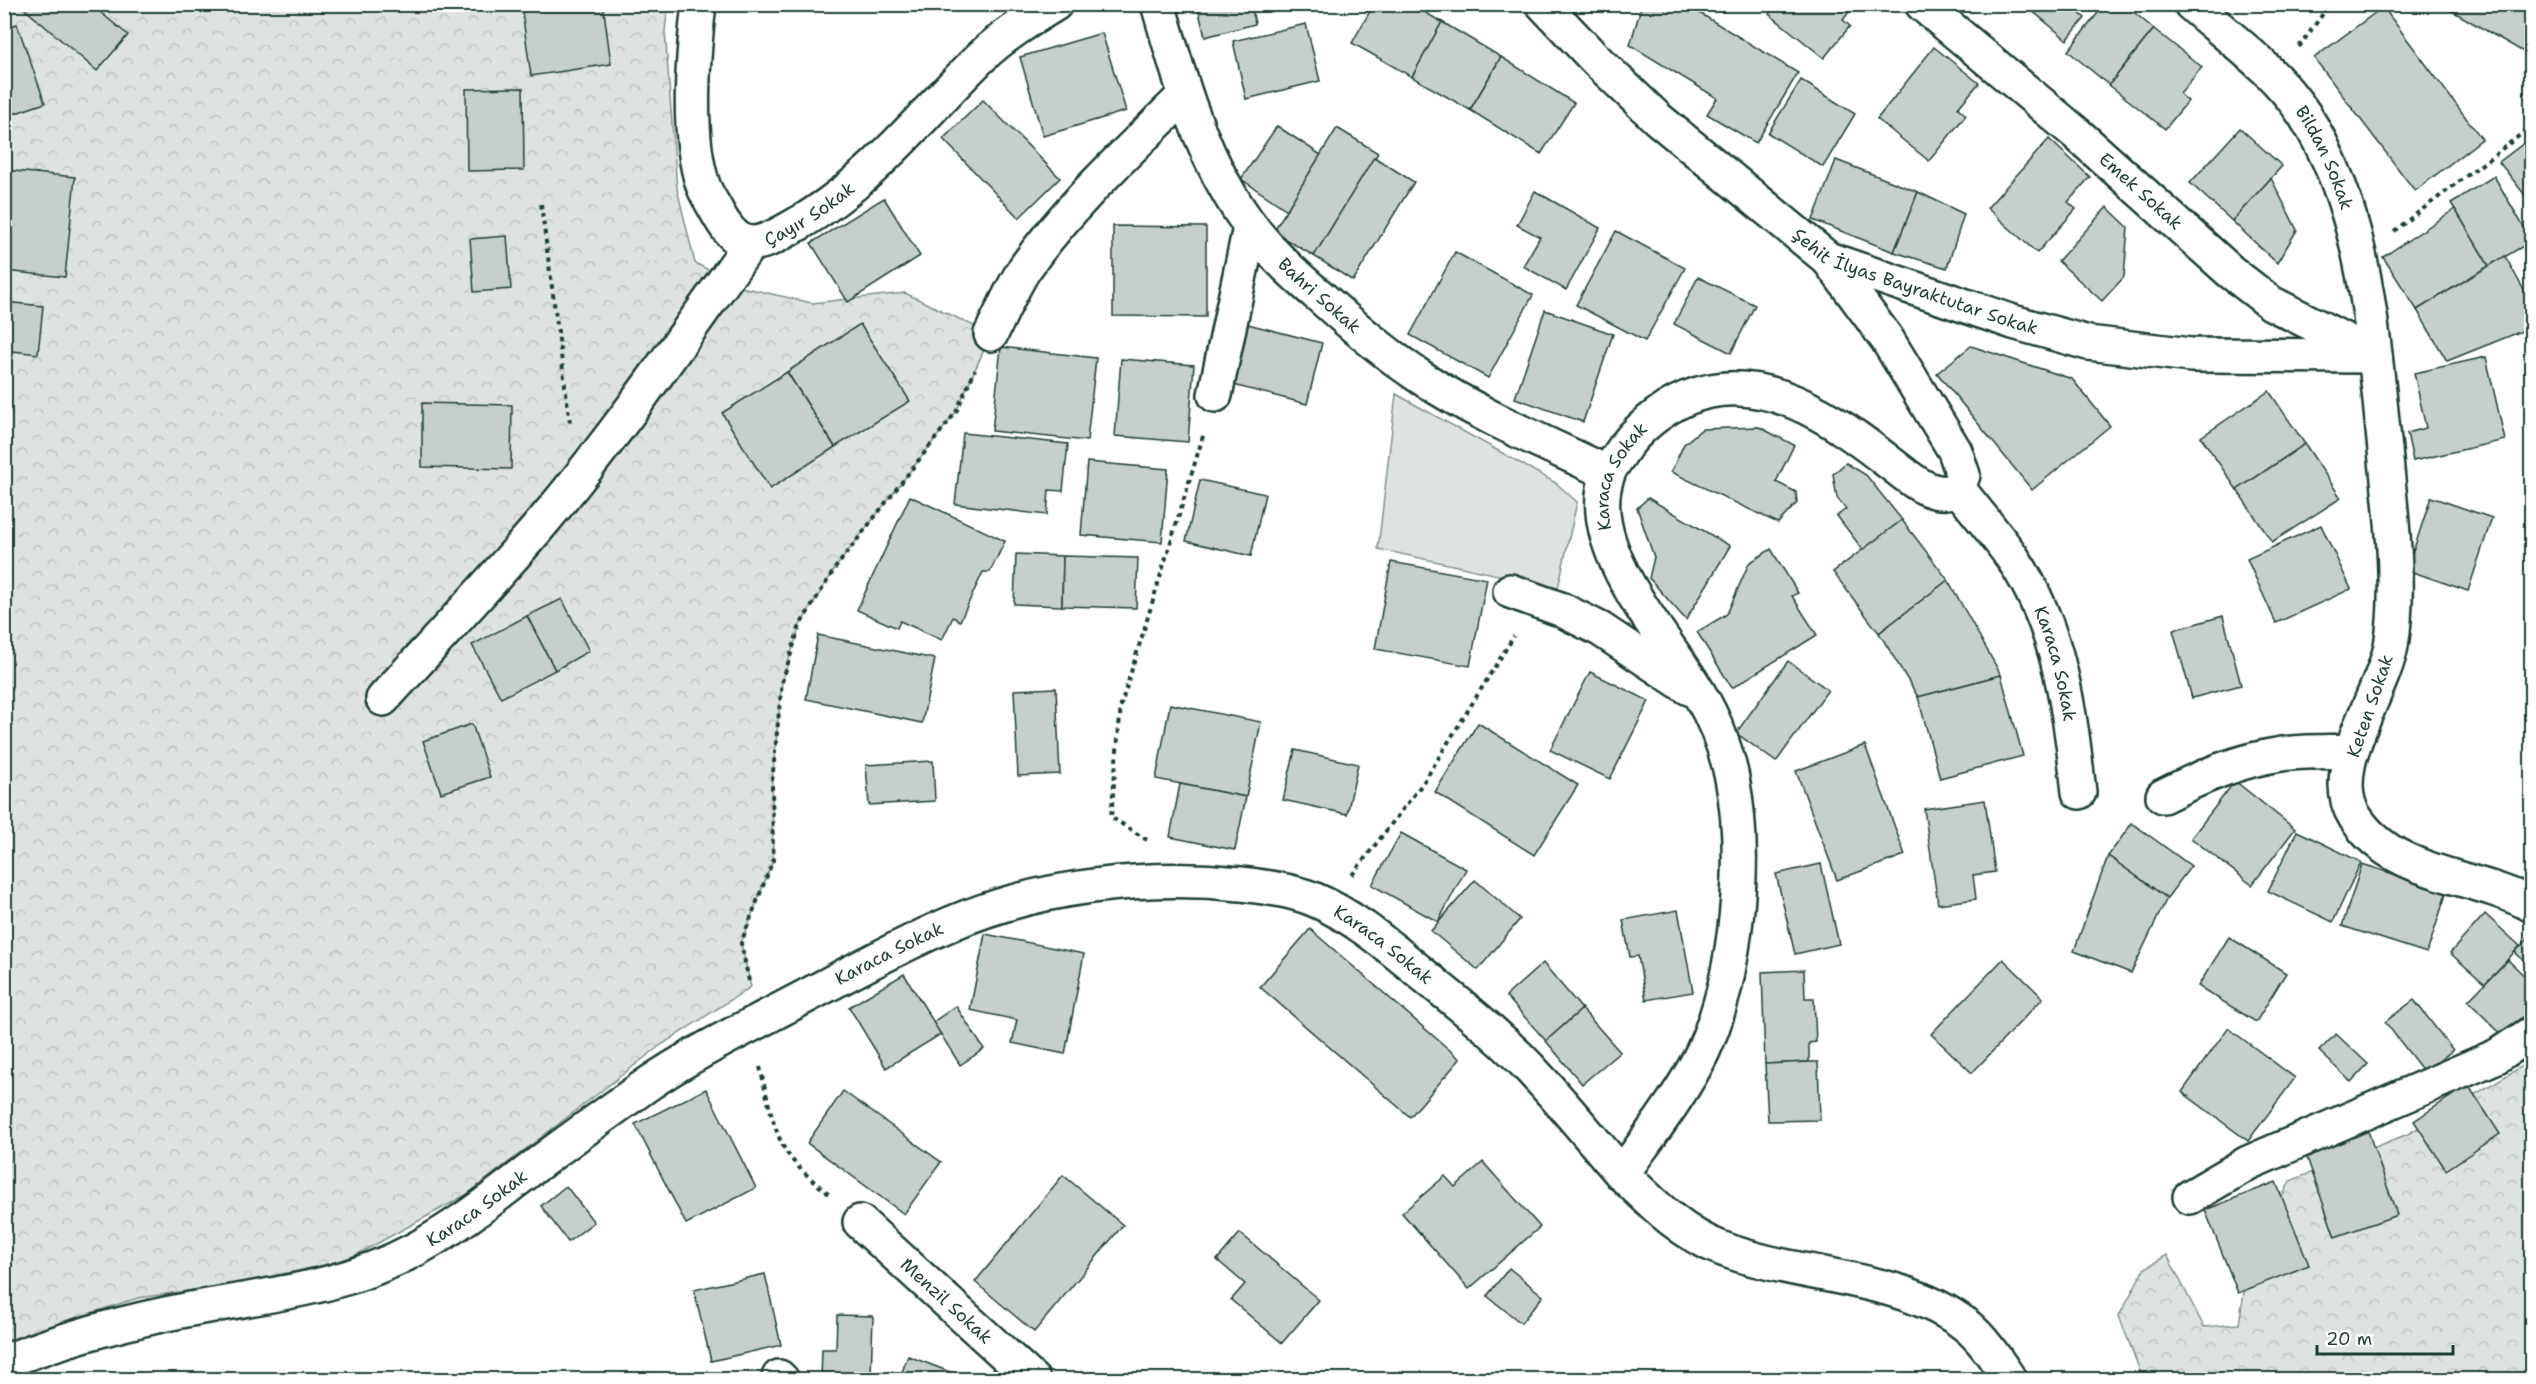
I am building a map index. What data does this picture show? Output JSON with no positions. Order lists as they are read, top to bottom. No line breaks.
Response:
{"streets":{"street":["Bildan Sokak","Emek Sokak","Çayır Sokak","Şehit İlyas Bayraktutar Sokak","Bahri Sokak","Karaca Sokak","Keten Sokak","Menzil Sokak"]},"crossings":[["Bildan Sokak","Emek Sokak"],["Bildan Sokak","Şehit İlyas Bayraktutar Sokak"],["Bildan Sokak","Keten Sokak"],["Emek Sokak","Şehit İlyas Bayraktutar Sokak"],["Emek Sokak","Keten Sokak"],["Şehit İlyas Bayraktutar Sokak","Keten Sokak"],["Bahri Sokak","Karaca Sokak"]],"scale_bar":"20 m"}
